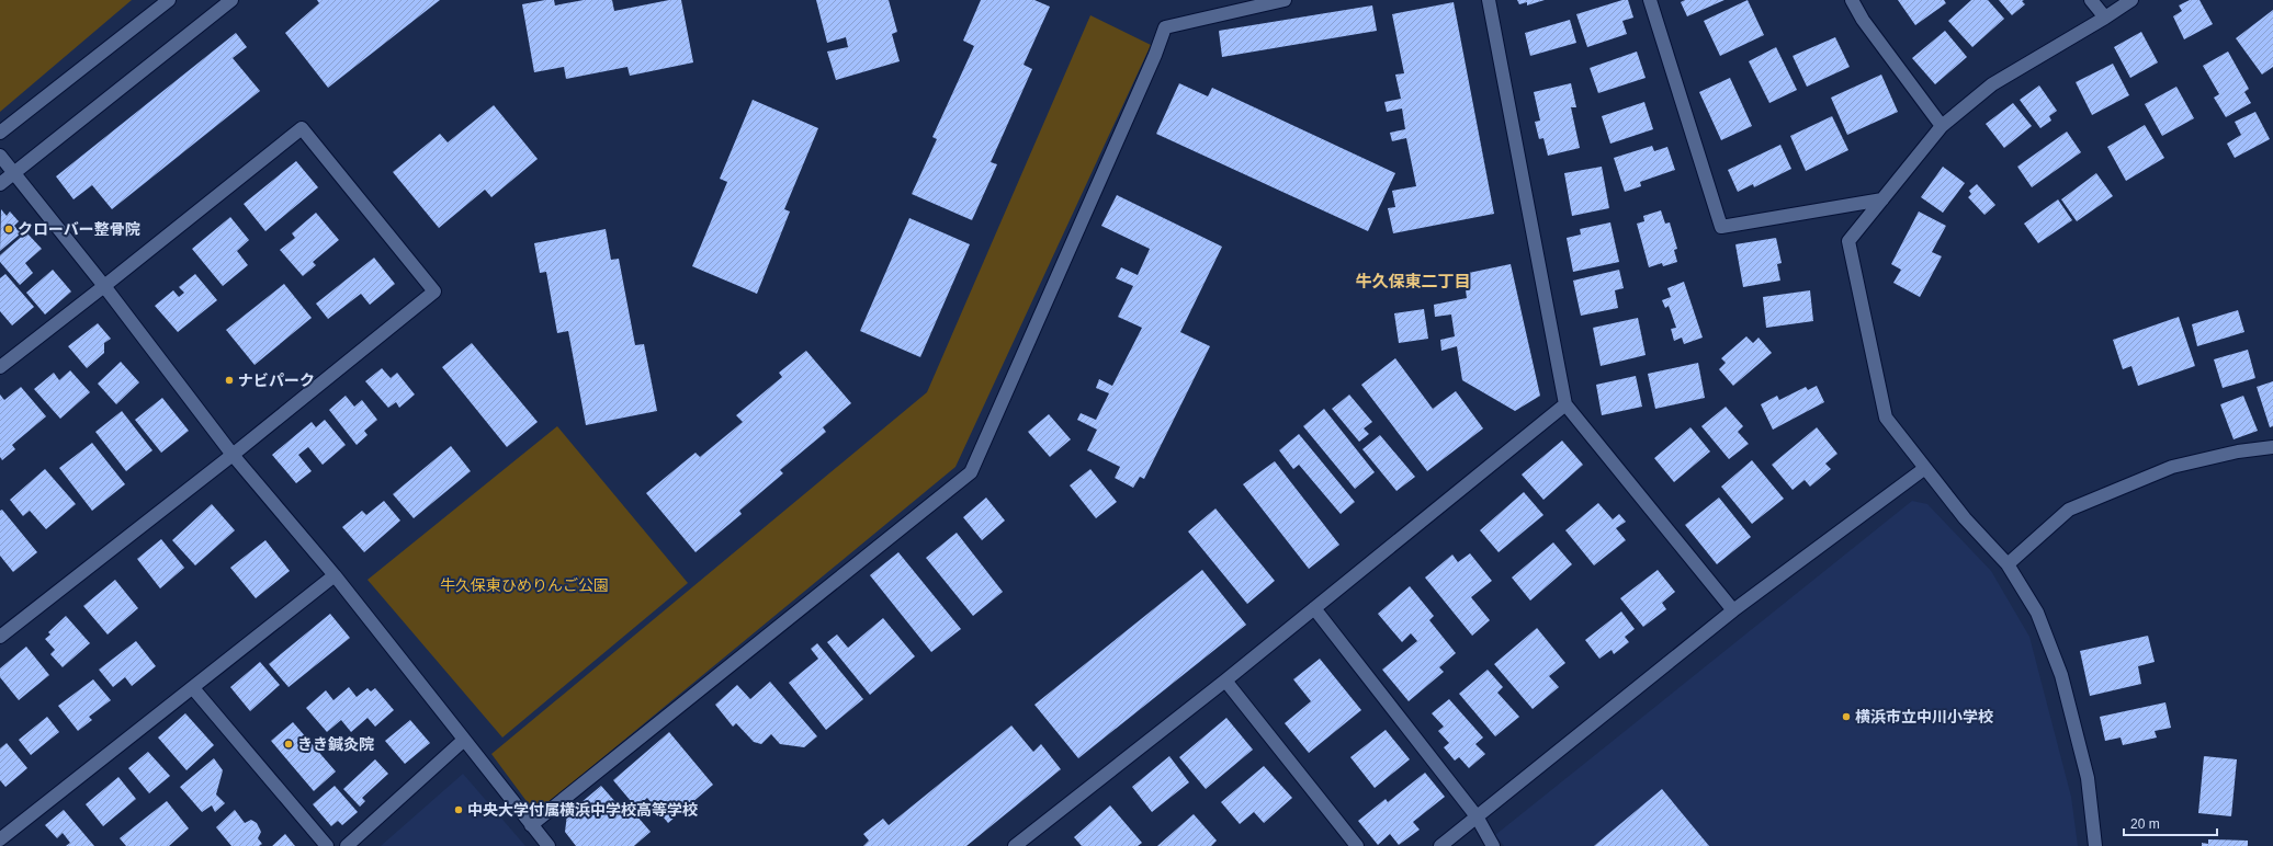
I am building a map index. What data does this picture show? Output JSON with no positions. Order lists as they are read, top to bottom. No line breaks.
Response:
{"districts":["牛久保東二丁目"],"parks":["牛久保東ひめりんご公園"],"places":["クローバー整骨院","ナビパーク","横浜市立中川小学校","きき鍼灸院","中央大学付属横浜中学校高等学校"],"scale_bar":"20 m"}
